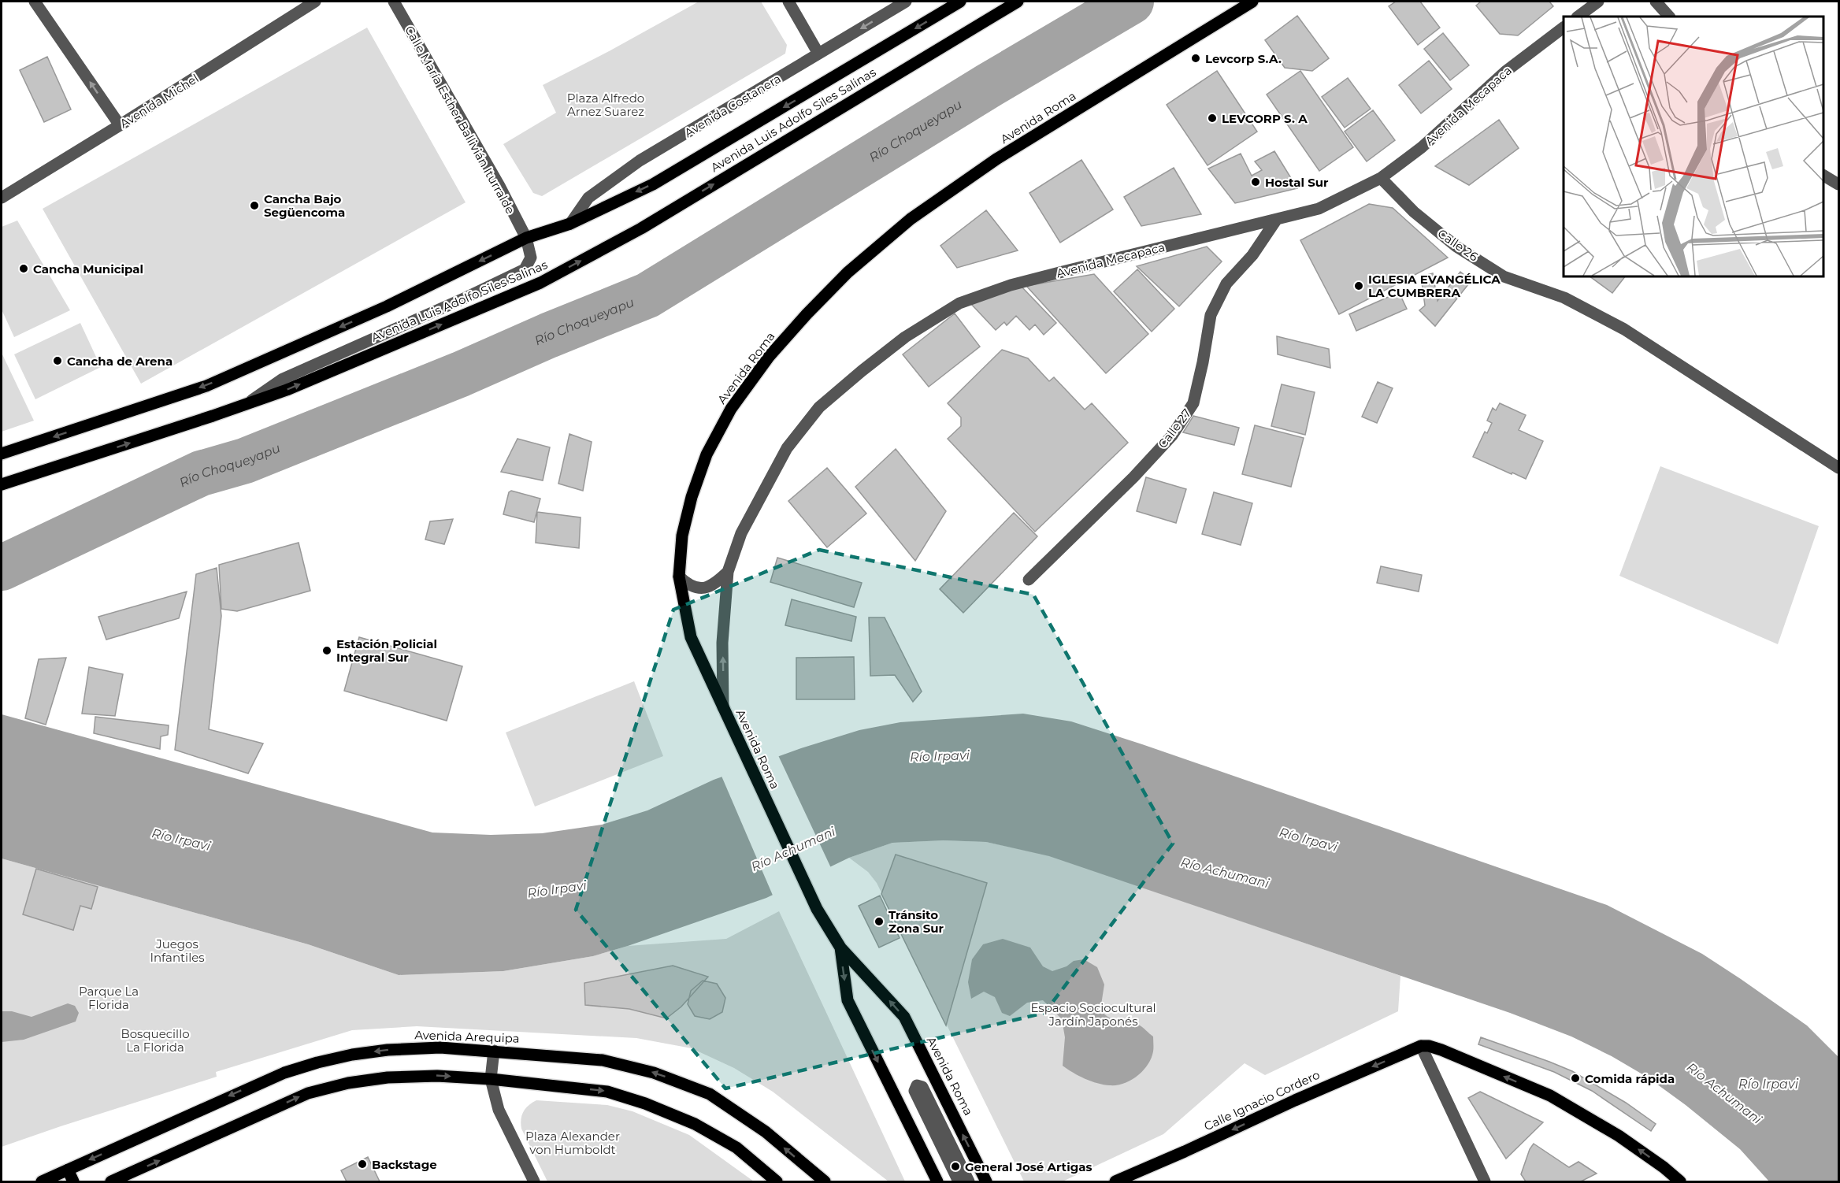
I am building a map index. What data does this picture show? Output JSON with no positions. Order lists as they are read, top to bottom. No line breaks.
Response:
{"streets":{"main road":["Avenida Roma","Avenida Luis Adolfo Siles Salinas","Avenida Arequipa","Calle Ignacio Cordero"],"street":["Avenida Michel","Avenida Costanera","Avenida Mecapaca","Calle María Esther Ballivián Iturralde","Calle 26","Calle 27"]},"crossings":[["Avenida Costanera","Avenida Luis Adolfo Siles Salinas"],["Avenida Mecapaca","Avenida Roma"],["Avenida Mecapaca","Calle 26"],["Avenida Mecapaca","Calle 27"],["Calle María Esther Ballivián Iturralde","Avenida Luis Adolfo Siles Salinas"]],"one_way":["Calle Ignacio Cordero"],"water":["Río Choqueyapu","Río Irpavi","Río Achumani"],"parks":["Plaza Alfredo Arnez Suarez","Juegos Infantiles","Parque La Florida","Espacio Sociocultural Jardín Japonés","Bosquecillo La Florida","Plaza Alexander von Humboldt"],"places":["Levcorp S.A.","LEVCORP S. A","Hostal Sur","Cancha Bajo Següencoma","Cancha Municipal","IGLESIA EVANGÉLICA LA CUMBRERA","Cancha de Arena","Estación Policial Integral Sur","Tránsito Zona Sur","Comida rápida","Backstage","General José Artigas"]}
